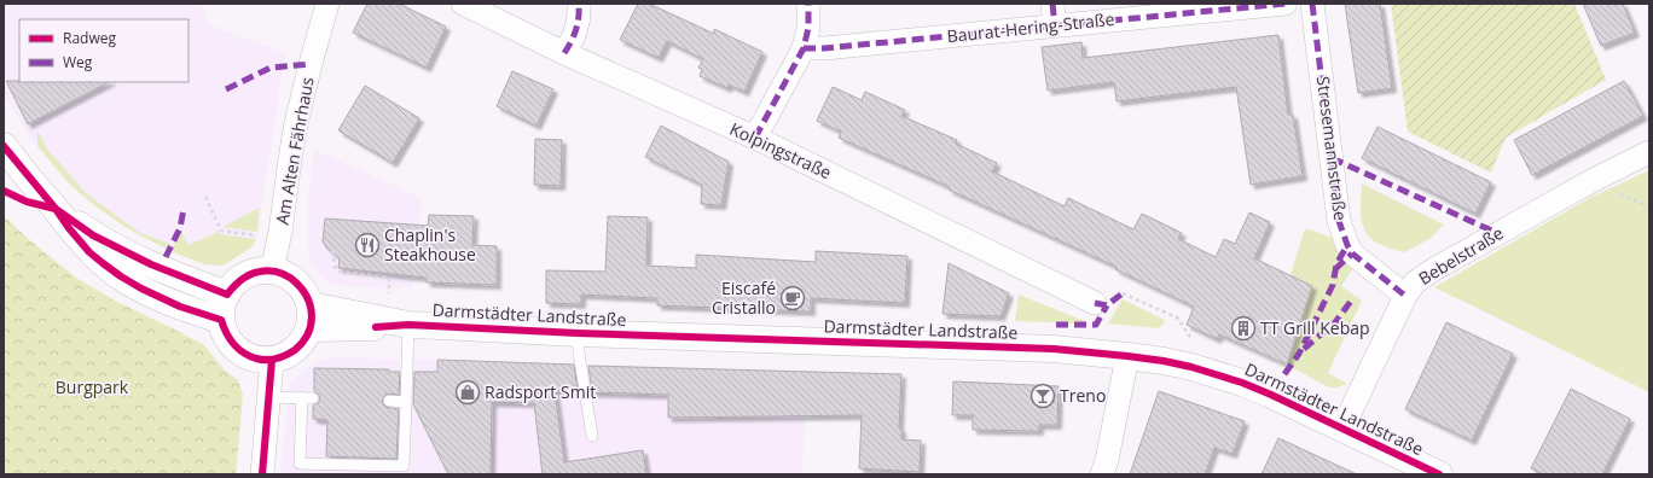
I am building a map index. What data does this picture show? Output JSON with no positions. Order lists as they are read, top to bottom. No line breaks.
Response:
{"streets":{"main road":["Darmstädter Landstraße"],"street":["Baurat-Hering-Straße","Stresemannstraße","Am Alten Fährhaus","Kolpingstraße","Bebelstraße"]},"crossings":[["Stresemannstraße","Bebelstraße"],["Am Alten Fährhaus","Darmstädter Landstraße"],["Bebelstraße","Darmstädter Landstraße"]],"parks":["Burgpark"],"places":{"restaurant":["Chaplin's Steakhouse"],"cafe":["Eiscafé Cristallo"],"building":["TT Grill Kebap"],"shop":["Radsport Smit"],"bar":["Treno"]},"legend":["Radweg","Weg"]}
